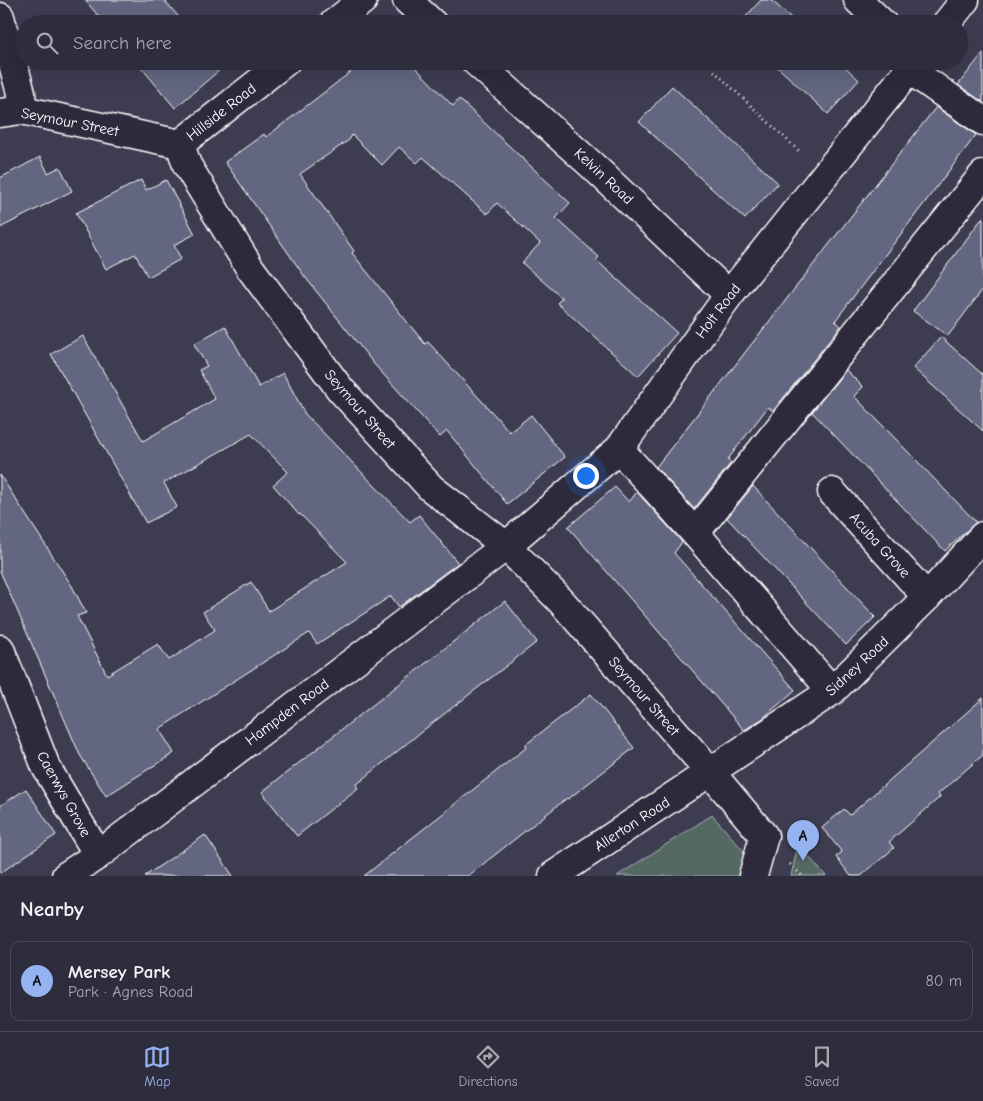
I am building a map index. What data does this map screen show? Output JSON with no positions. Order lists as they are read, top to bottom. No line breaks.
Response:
{"streets":{"street":["Hillside Road","Seymour Street","Kelvin Road","Holt Road","Acuba Grove","Sidney Road","Hampden Road","Caerwys Grove","Allerton Road"]},"crossings":[["Hillside Road","Seymour Street"],["Seymour Street","Holt Road"],["Seymour Street","Sidney Road"],["Seymour Street","Hampden Road"],["Seymour Street","Allerton Road"],["Kelvin Road","Holt Road"],["Holt Road","Hampden Road"],["Acuba Grove","Sidney Road"],["Sidney Road","Allerton Road"],["Hampden Road","Caerwys Grove"]],"page":{"search":"Search here","pins":"A","heading":"Nearby","list":[{"mark":"A","name":"Mersey Park","note":"Park · Agnes Road","value":"80 m"}],"nav":["Map","Directions","Saved"]}}
